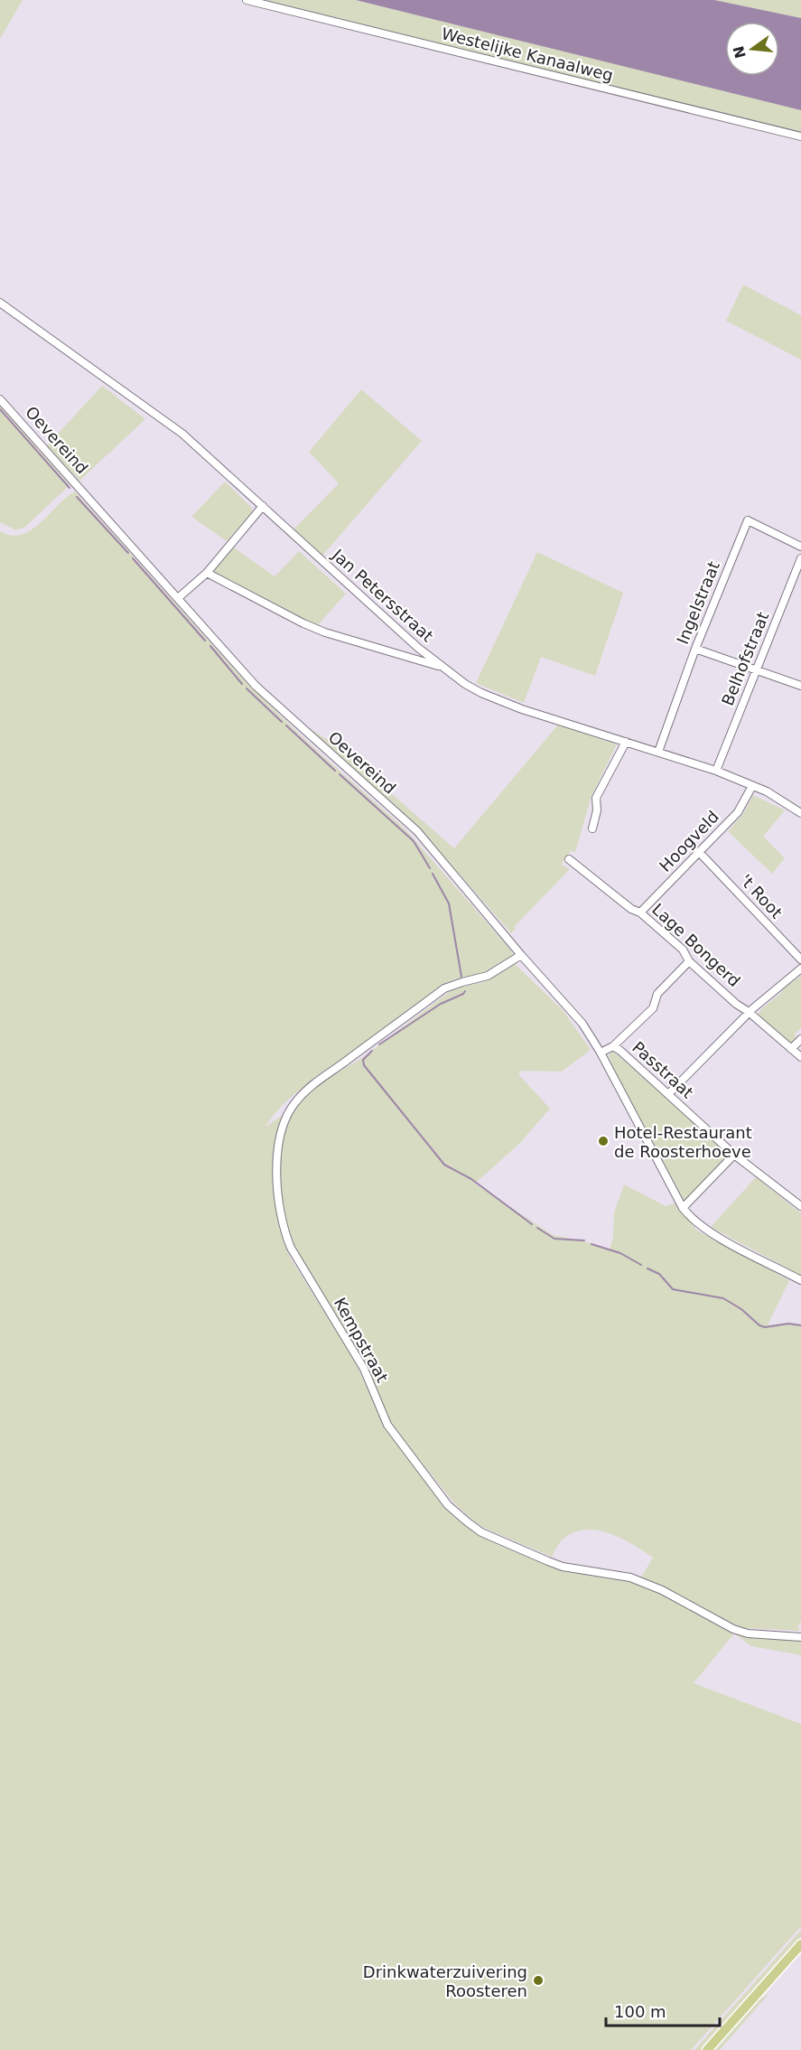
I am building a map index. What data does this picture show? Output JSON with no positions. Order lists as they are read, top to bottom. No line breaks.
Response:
{"streets":{"street":["Westelijke Kanaalweg","Oevereind","Jan Petersstraat","Ingelstraat","Belhofstraat","Hoogveld","'t Root","Lage Bongerd","Passtraat","Kempstraat"]},"crossings":[["Oevereind","Kempstraat"],["Jan Petersstraat","Ingelstraat"],["Jan Petersstraat","Belhofstraat"],["Jan Petersstraat","Hoogveld"],["Hoogveld","'t Root"],["Hoogveld","Lage Bongerd"]],"places":["Hotel-Restaurant de Roosterhoeve","Drinkwaterzuivering Roosteren"],"scale_bar":"100 m","north":"left"}
